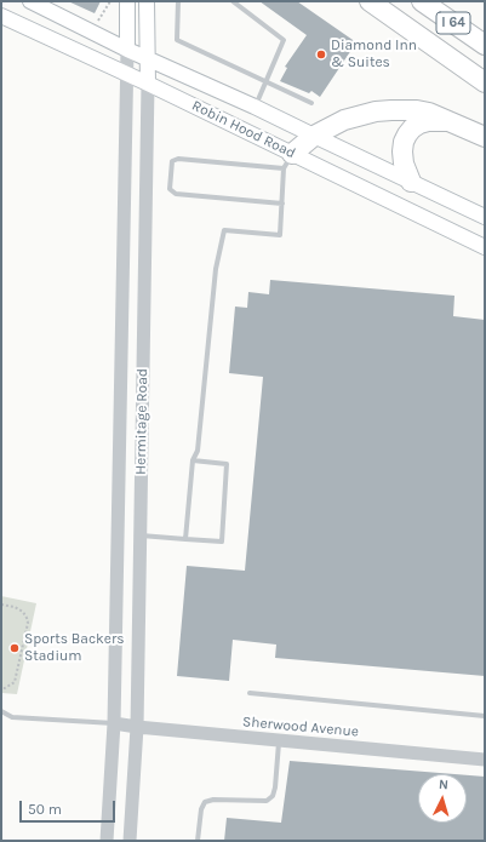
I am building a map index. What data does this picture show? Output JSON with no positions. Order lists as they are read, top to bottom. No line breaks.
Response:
{"streets":{"highway":["I 64"],"main road":["Robin Hood Road","Hermitage Road"],"street":["Sherwood Avenue"]},"crossings":[["Robin Hood Road","Hermitage Road"],["Hermitage Road","Sherwood Avenue"]],"places":["Diamond Inn & Suites","Sports Backers Stadium"],"scale_bar":"50 m","north":"top"}
